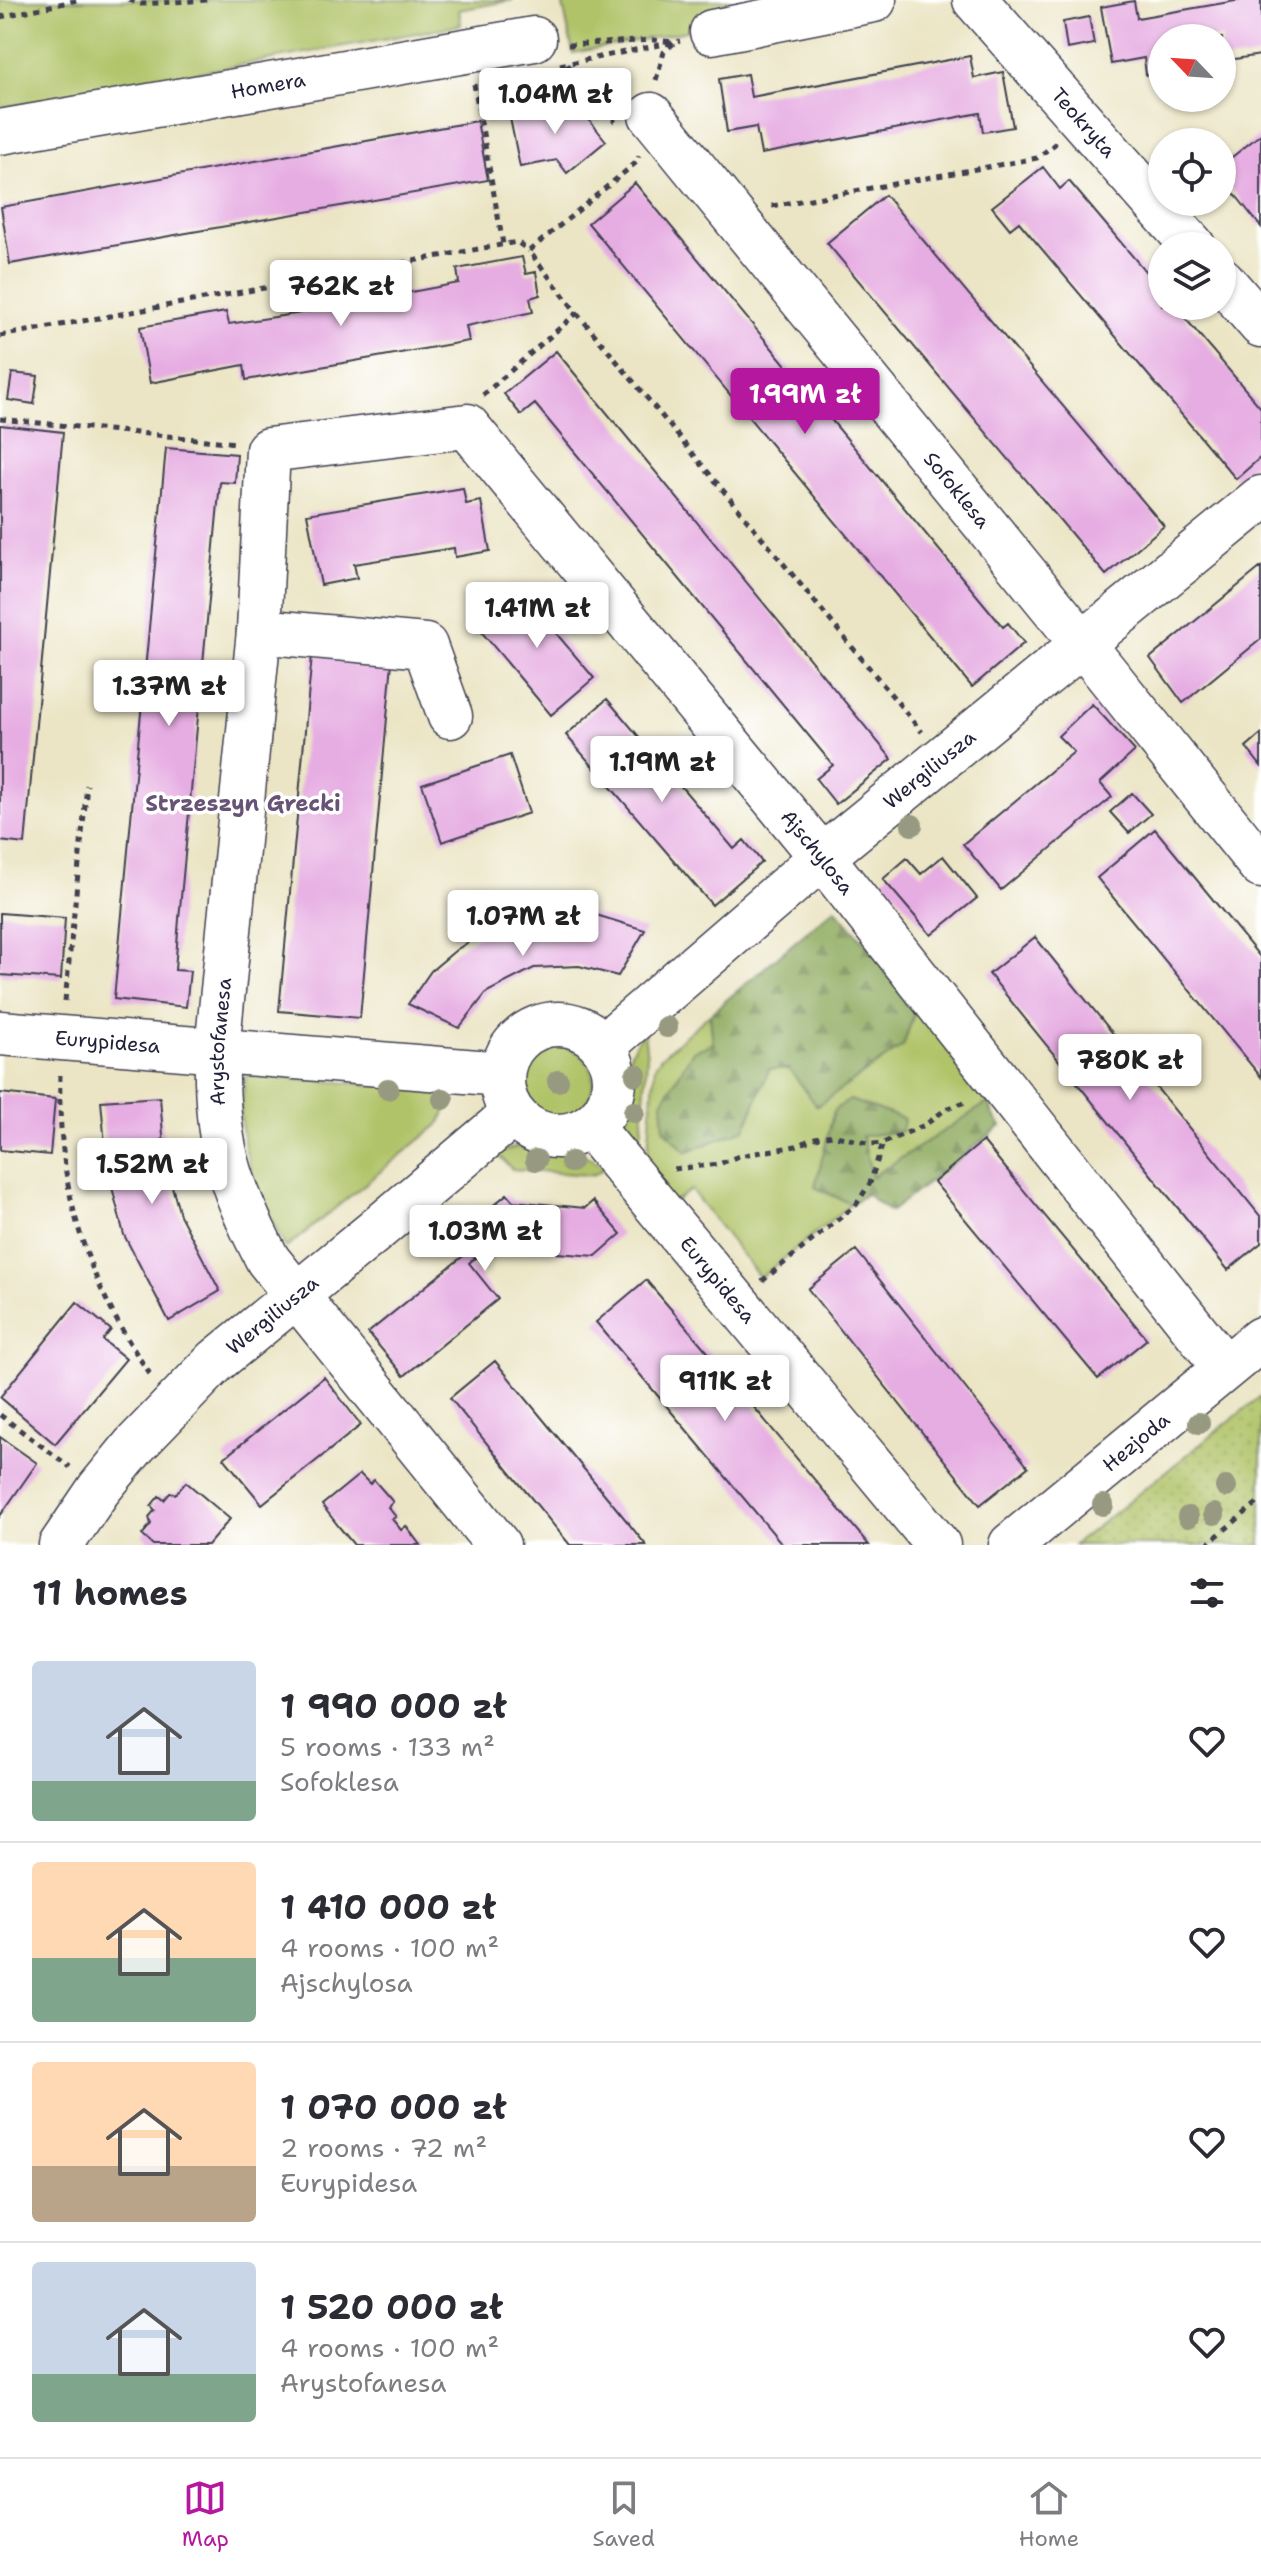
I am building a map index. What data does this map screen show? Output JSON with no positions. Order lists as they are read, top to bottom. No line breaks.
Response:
{"streets":{"street":["Homera","Teokryta","Sofoklesa","Wergiliusza","Ajschylosa","Eurypidesa","Arystofanesa","Hezjoda"]},"crossings":[["Sofoklesa","Wergiliusza"],["Wergiliusza","Ajschylosa"],["Wergiliusza","Eurypidesa"],["Wergiliusza","Arystofanesa"],["Ajschylosa","Hezjoda"],["Eurypidesa","Arystofanesa"]],"districts":["Strzeszyn Grecki"],"north":"top left","page":{"price":["1.04M zł","762K zł","1.99M zł","1.41M zł","1.37M zł","1.19M zł","1.07M zł","780K zł","1.52M zł","1.03M zł","911K zł"],"heading":"11 homes","list":[{"name":"1 990 000 zł","note":"5 rooms · 133 m² · Sofoklesa"},{"name":"1 410 000 zł","note":"4 rooms · 100 m² · Ajschylosa"},{"name":"1 070 000 zł","note":"2 rooms · 72 m² · Eurypidesa"},{"name":"1 520 000 zł","note":"4 rooms · 100 m² · Arystofanesa"}],"tabs":["Map","Saved","Home"]}}
